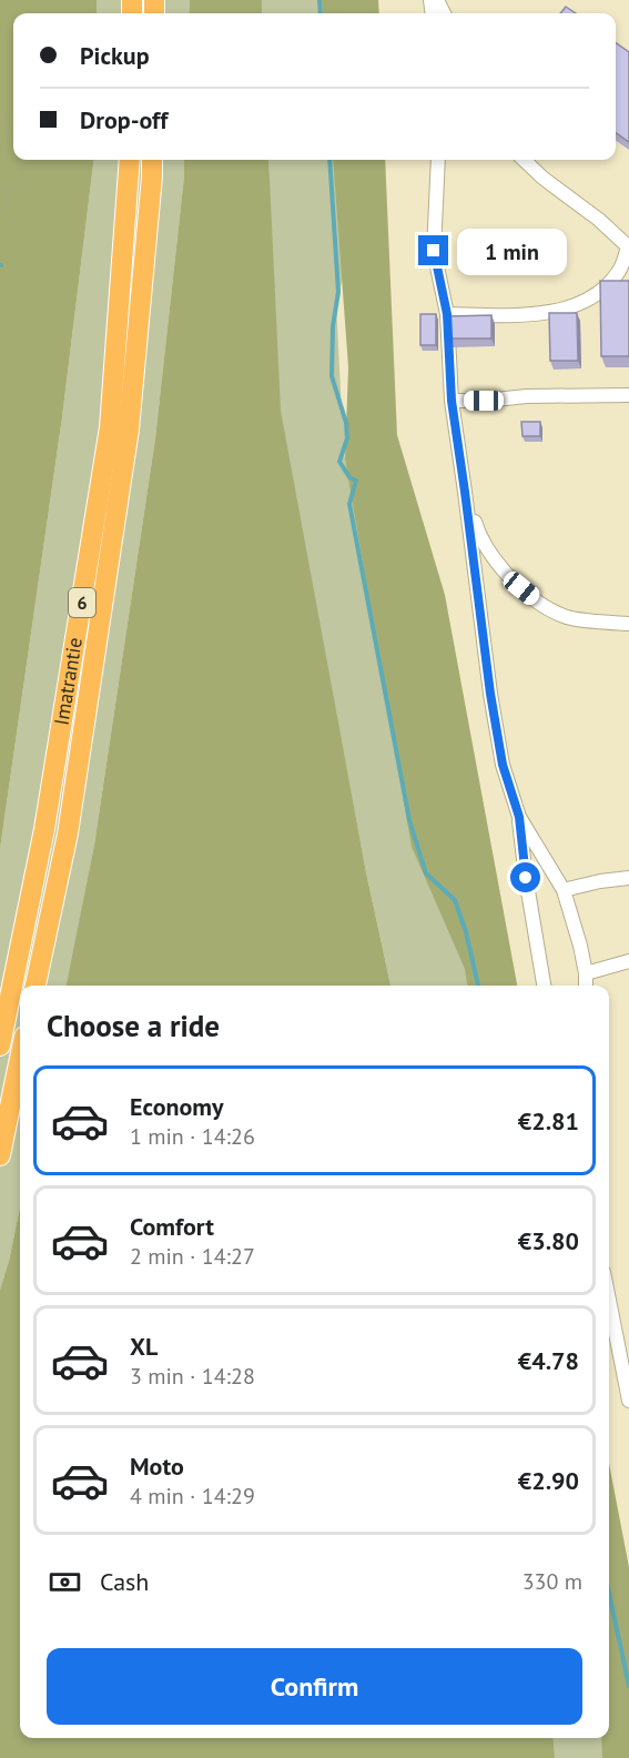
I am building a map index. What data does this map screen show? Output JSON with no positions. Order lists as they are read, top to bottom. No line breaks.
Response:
{"streets":{"highway":["6","Imatrantie"]},"page":{"banner":["Pickup","Drop-off"],"bubble":"1 min","heading":"Choose a ride","list":[{"name":"Economy","note":"1 min · 14:26","value":"€2.81"},{"name":"Comfort","note":"2 min · 14:27","value":"€3.80"},{"name":"XL","note":"3 min · 14:28","value":"€4.78"},{"name":"Moto","note":"4 min · 14:29","value":"€2.90"}],"pay":["Cash","330 m"],"buttons":"Confirm"}}
